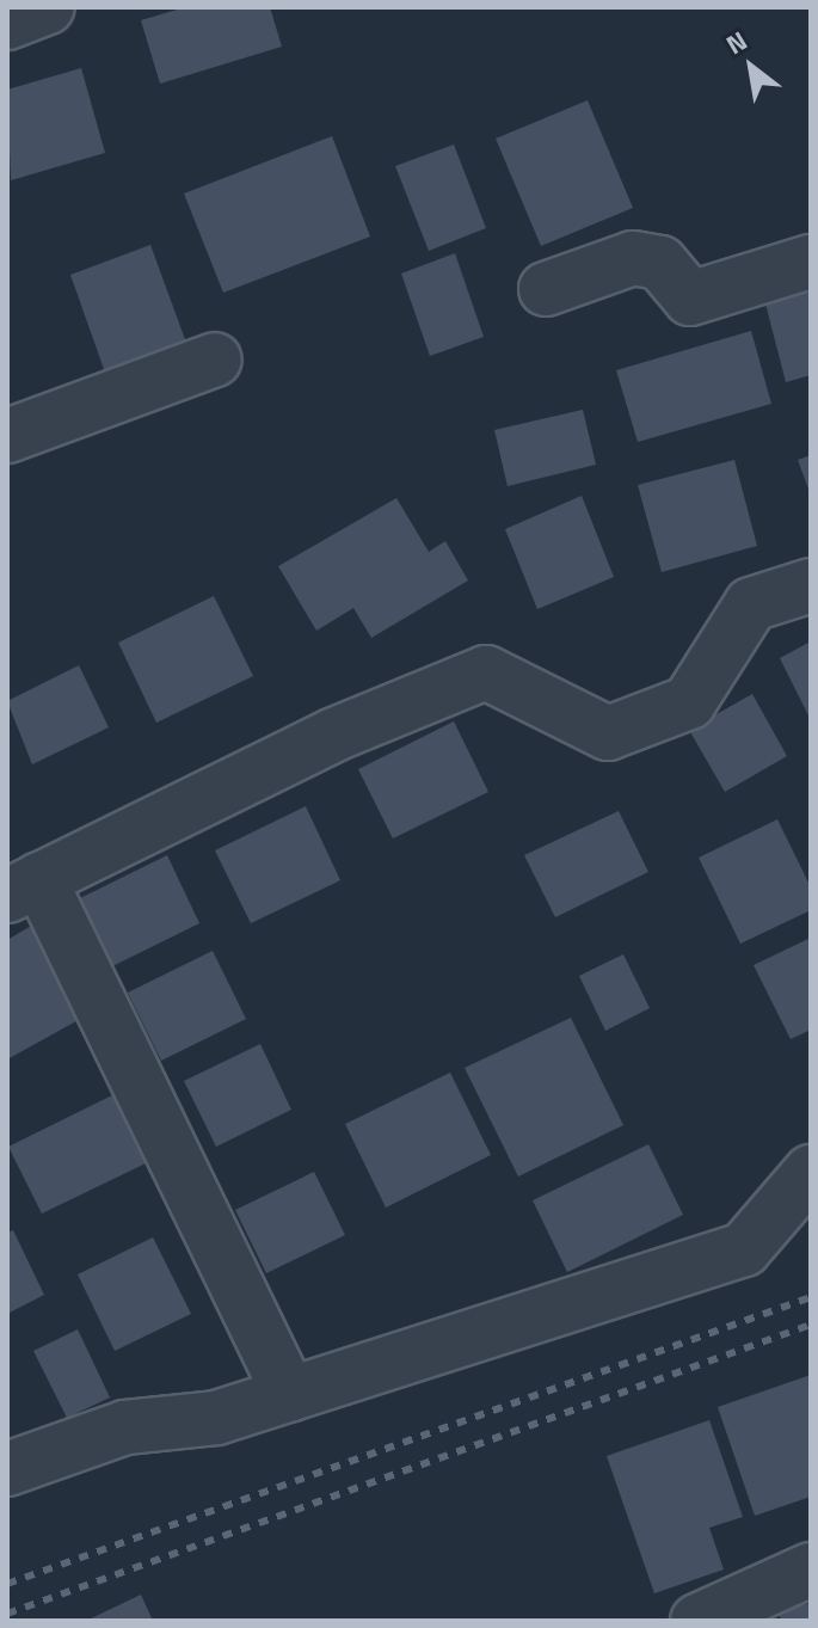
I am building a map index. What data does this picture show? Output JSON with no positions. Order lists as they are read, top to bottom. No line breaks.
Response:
{"north":"top left"}
